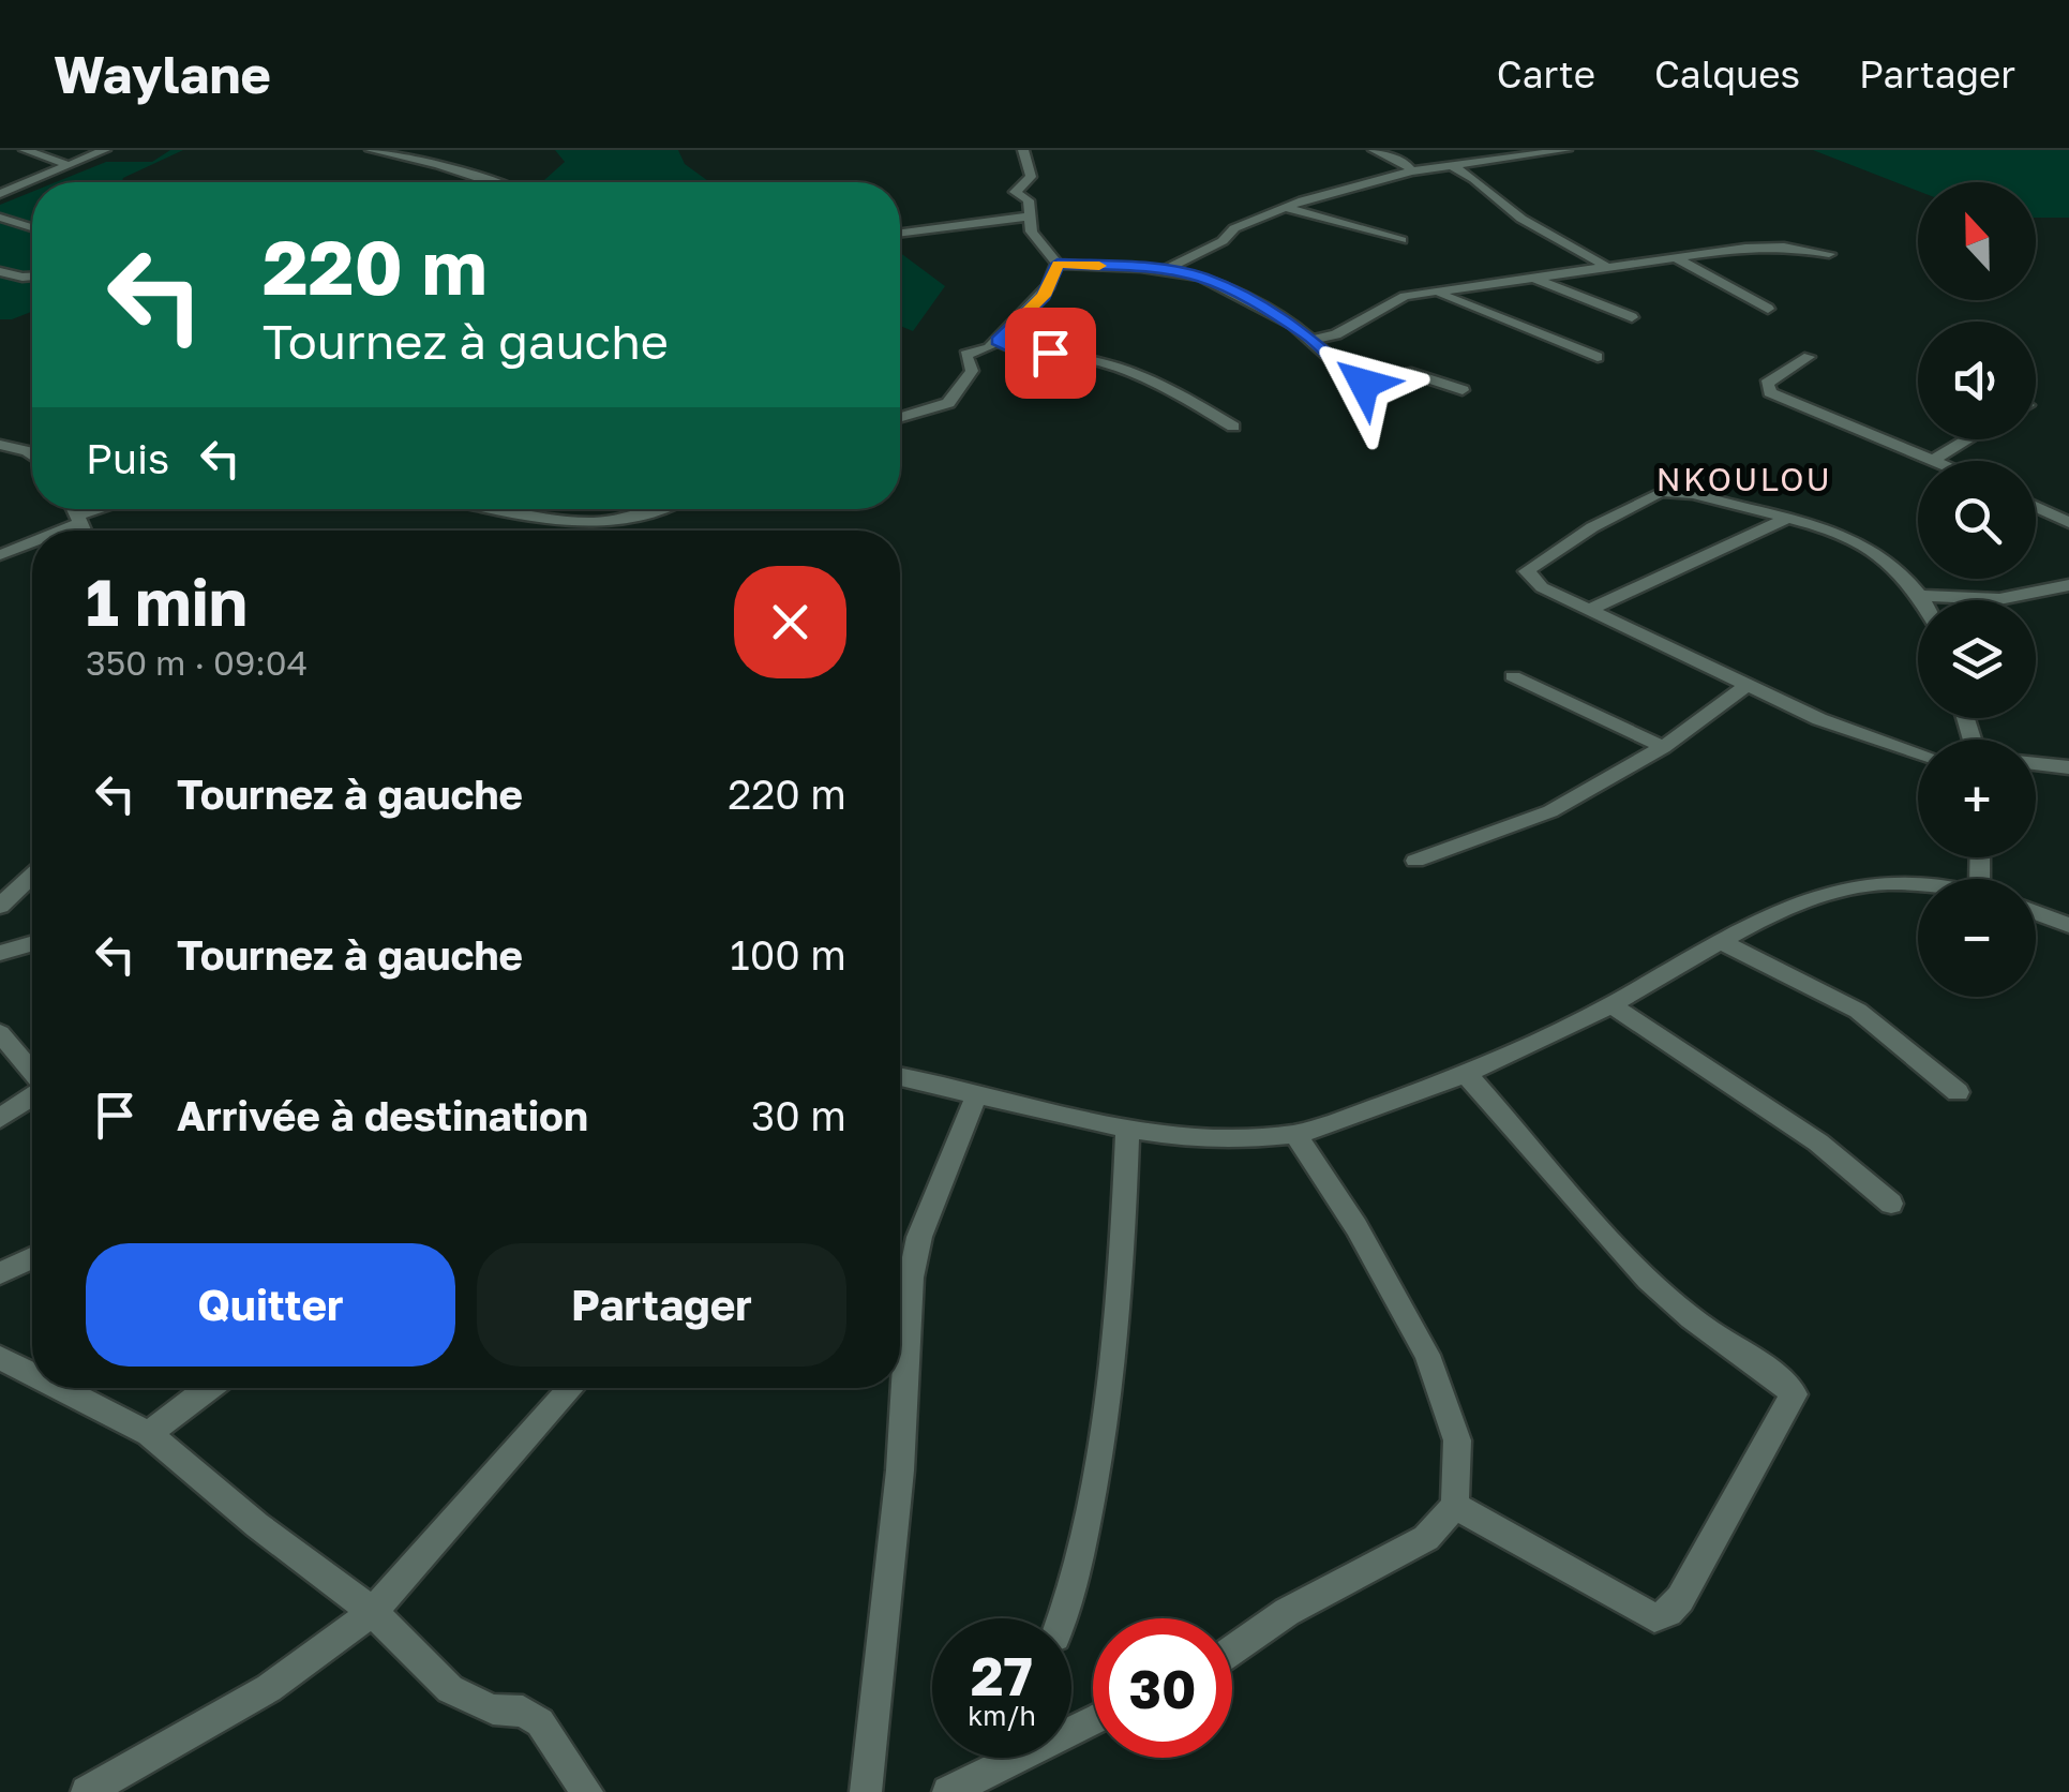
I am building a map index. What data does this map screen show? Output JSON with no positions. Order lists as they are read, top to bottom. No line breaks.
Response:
{"districts":["NKOULOU"],"north":"top","page":{"header":"Waylane","nav":["Carte","Calques","Partager"],"map_buttons":["+","−"],"turn":["220 m","Tournez à gauche"],"then":"Puis","heading":["1 min","350 m · 09:04"],"list":[{"name":"Tournez à gauche","value":"220 m"},{"name":"Tournez à gauche","value":"100 m"},{"name":"Arrivée à destination","value":"30 m"}],"buttons":["Quitter","Partager"],"speed":"27 km/h","limit":"30"}}
